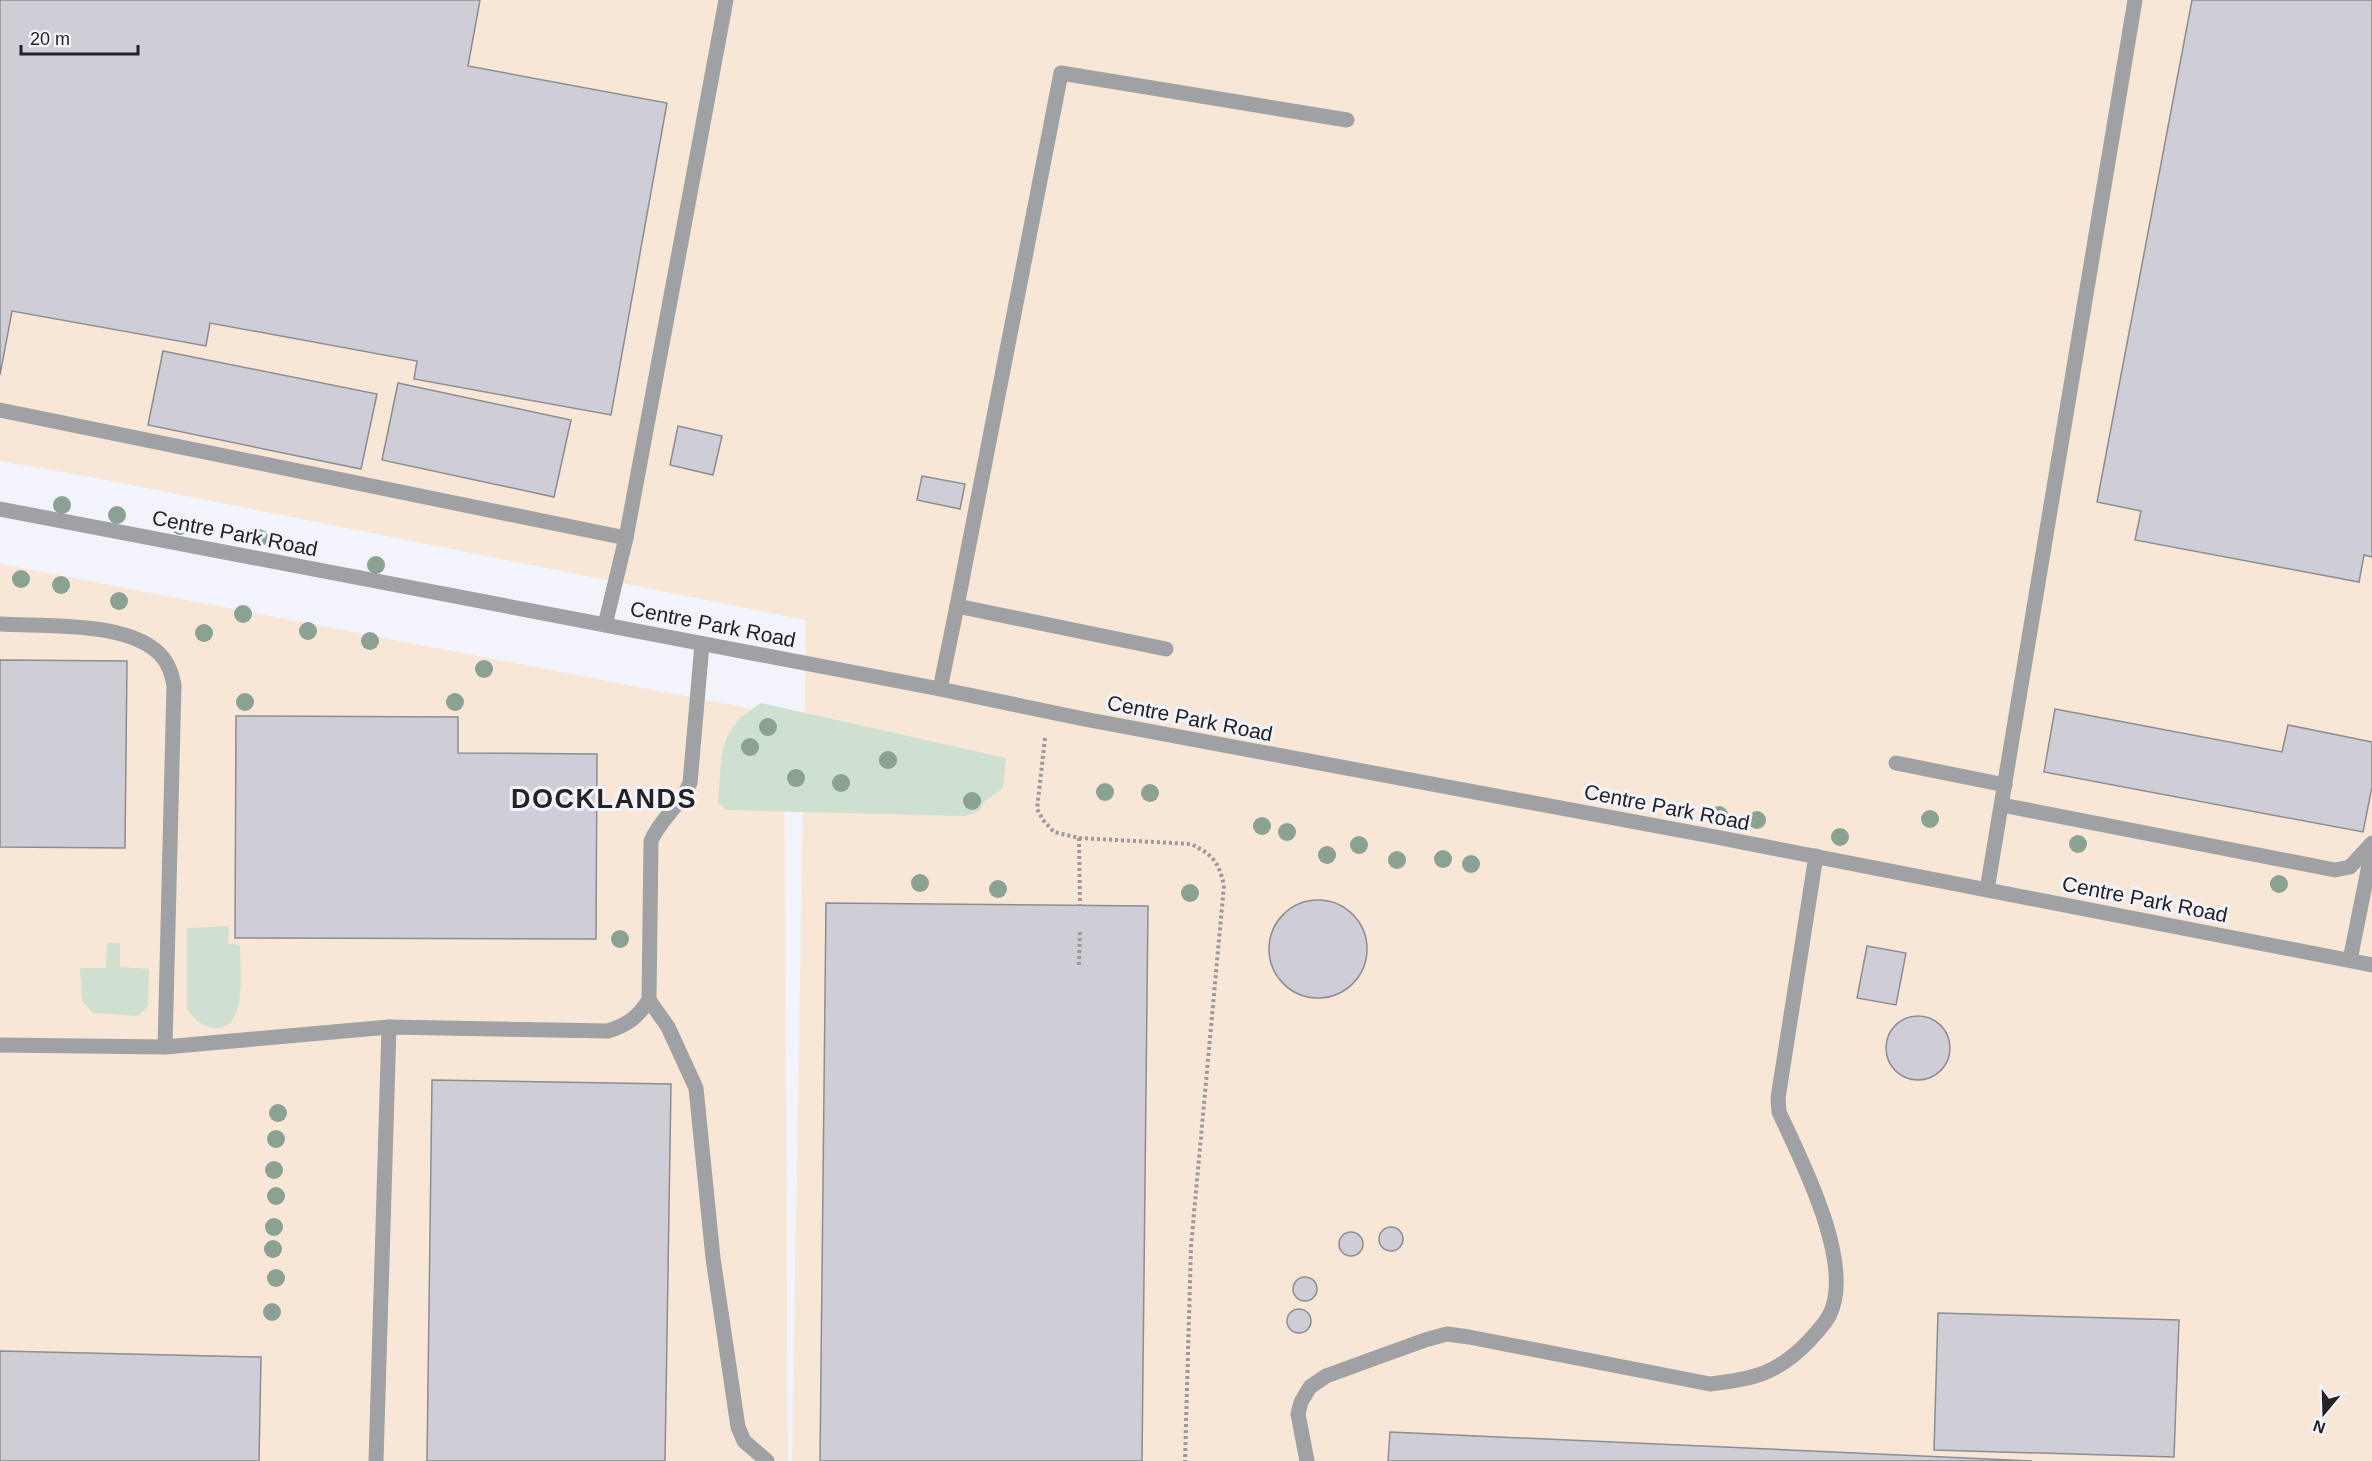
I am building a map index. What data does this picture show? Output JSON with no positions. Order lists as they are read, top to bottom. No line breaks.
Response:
{"streets":{"street":["Centre Park Road"]},"districts":["DOCKLANDS"],"scale_bar":"20 m","north":"bottom"}
